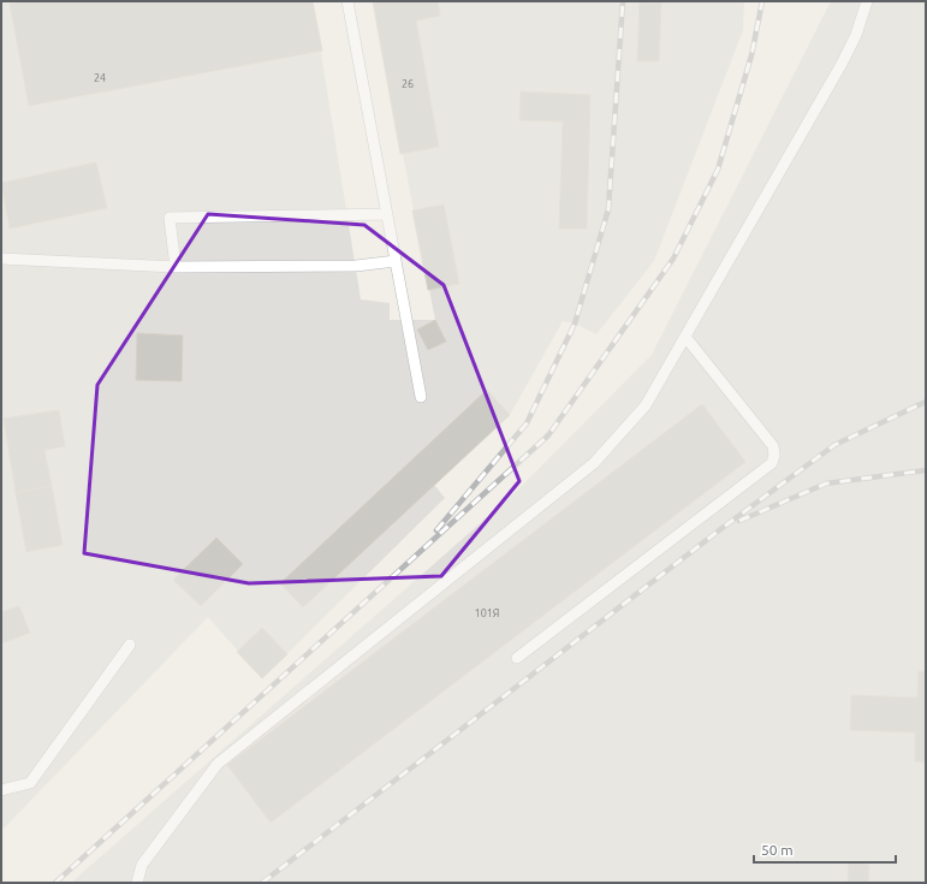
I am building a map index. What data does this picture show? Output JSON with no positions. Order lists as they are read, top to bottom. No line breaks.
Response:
{"house_numbers":["24","26","101Я"],"scale_bar":"50 m"}
